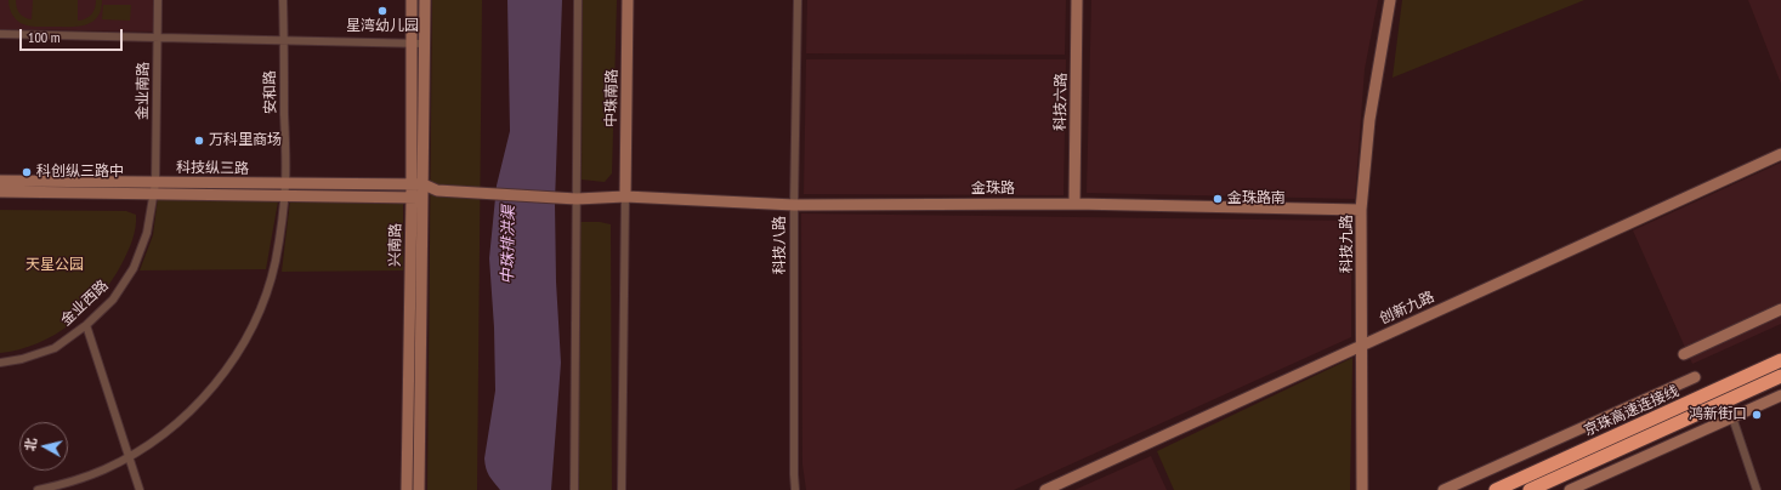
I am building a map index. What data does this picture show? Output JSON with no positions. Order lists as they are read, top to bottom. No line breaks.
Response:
{"streets":{"highway":["京珠高速连接线"],"street":["金业南路","安和路","中珠南路","科技六路","科技纵三路","金珠路","科技九路","兴南路","科技八路","金业西路","创新九路"]},"crossings":[["金业南路","科技纵三路"],["金业南路","金业西路"],["安和路","科技纵三路"],["中珠南路","金珠路"],["科技六路","金珠路"],["科技纵三路","金珠路"],["科技纵三路","兴南路"],["科技纵三路","金业西路"],["金珠路","科技九路"],["金珠路","科技八路"],["科技九路","创新九路"]],"water":["中珠排洪渠"],"parks":["天星公园"],"places":["星湾幼儿园","万科里商场","科创纵三路中","金珠路南","鸿新街口"],"scale_bar":"100 m","north":"left"}
